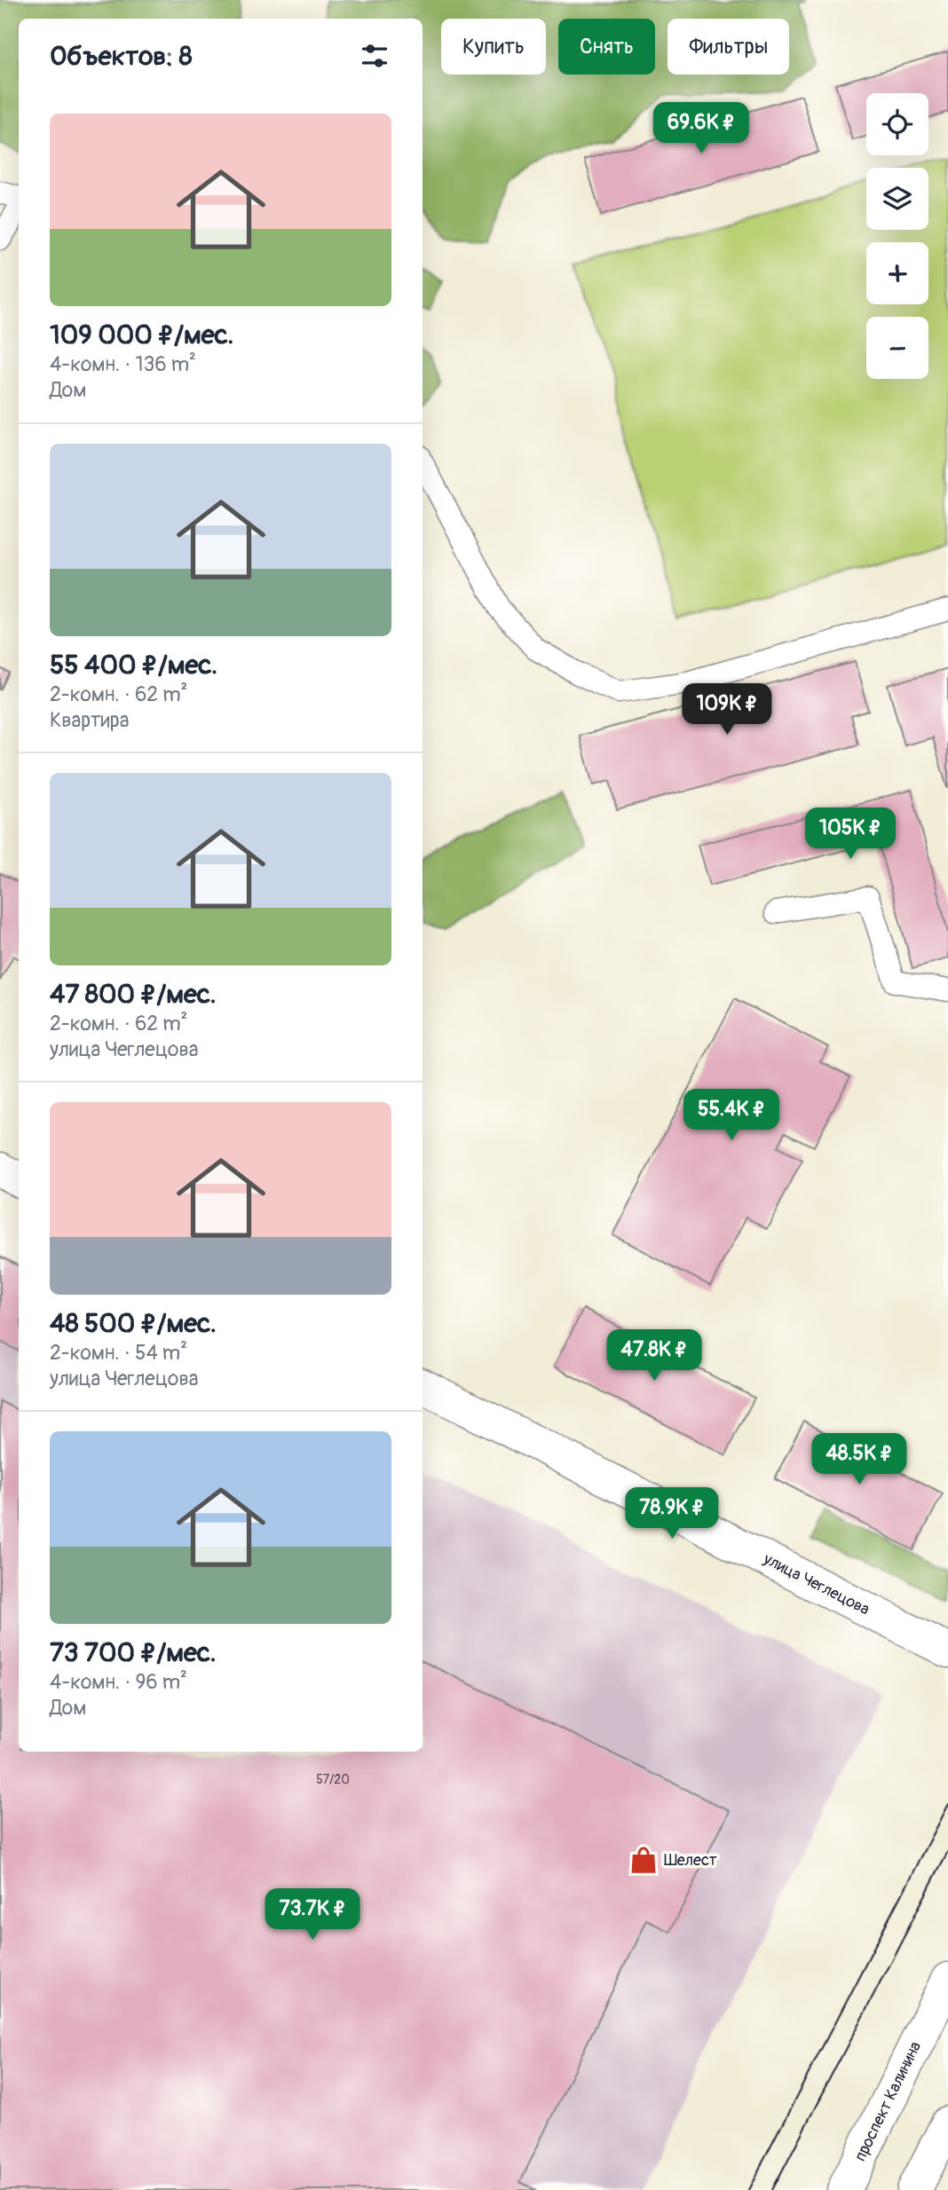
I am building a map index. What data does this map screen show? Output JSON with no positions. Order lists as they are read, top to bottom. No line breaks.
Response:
{"streets":{"street":["улица Чеглецова","проспект Калинина"]},"places":{"shop":["Шелест"]},"house_numbers":["57/20"],"page":{"chip":["Купить","Снять","Фильтры"],"heading":"Объектов: 8","map_buttons":["+","−"],"list":[{"name":"109 000 ₽/мес.","note":"4-комн. · 136 m² · Дом"},{"name":"55 400 ₽/мес.","note":"2-комн. · 62 m² · Квартира"},{"name":"47 800 ₽/мес.","note":"2-комн. · 62 m² · улица Чеглецова"},{"name":"48 500 ₽/мес.","note":"2-комн. · 54 m² · улица Чеглецова"},{"name":"73 700 ₽/мес.","note":"4-комн. · 96 m² · Дом"}],"price":["69.6K ₽","109K ₽","105K ₽","55.4K ₽","47.8K ₽","48.5K ₽","78.9K ₽","73.7K ₽"]}}
